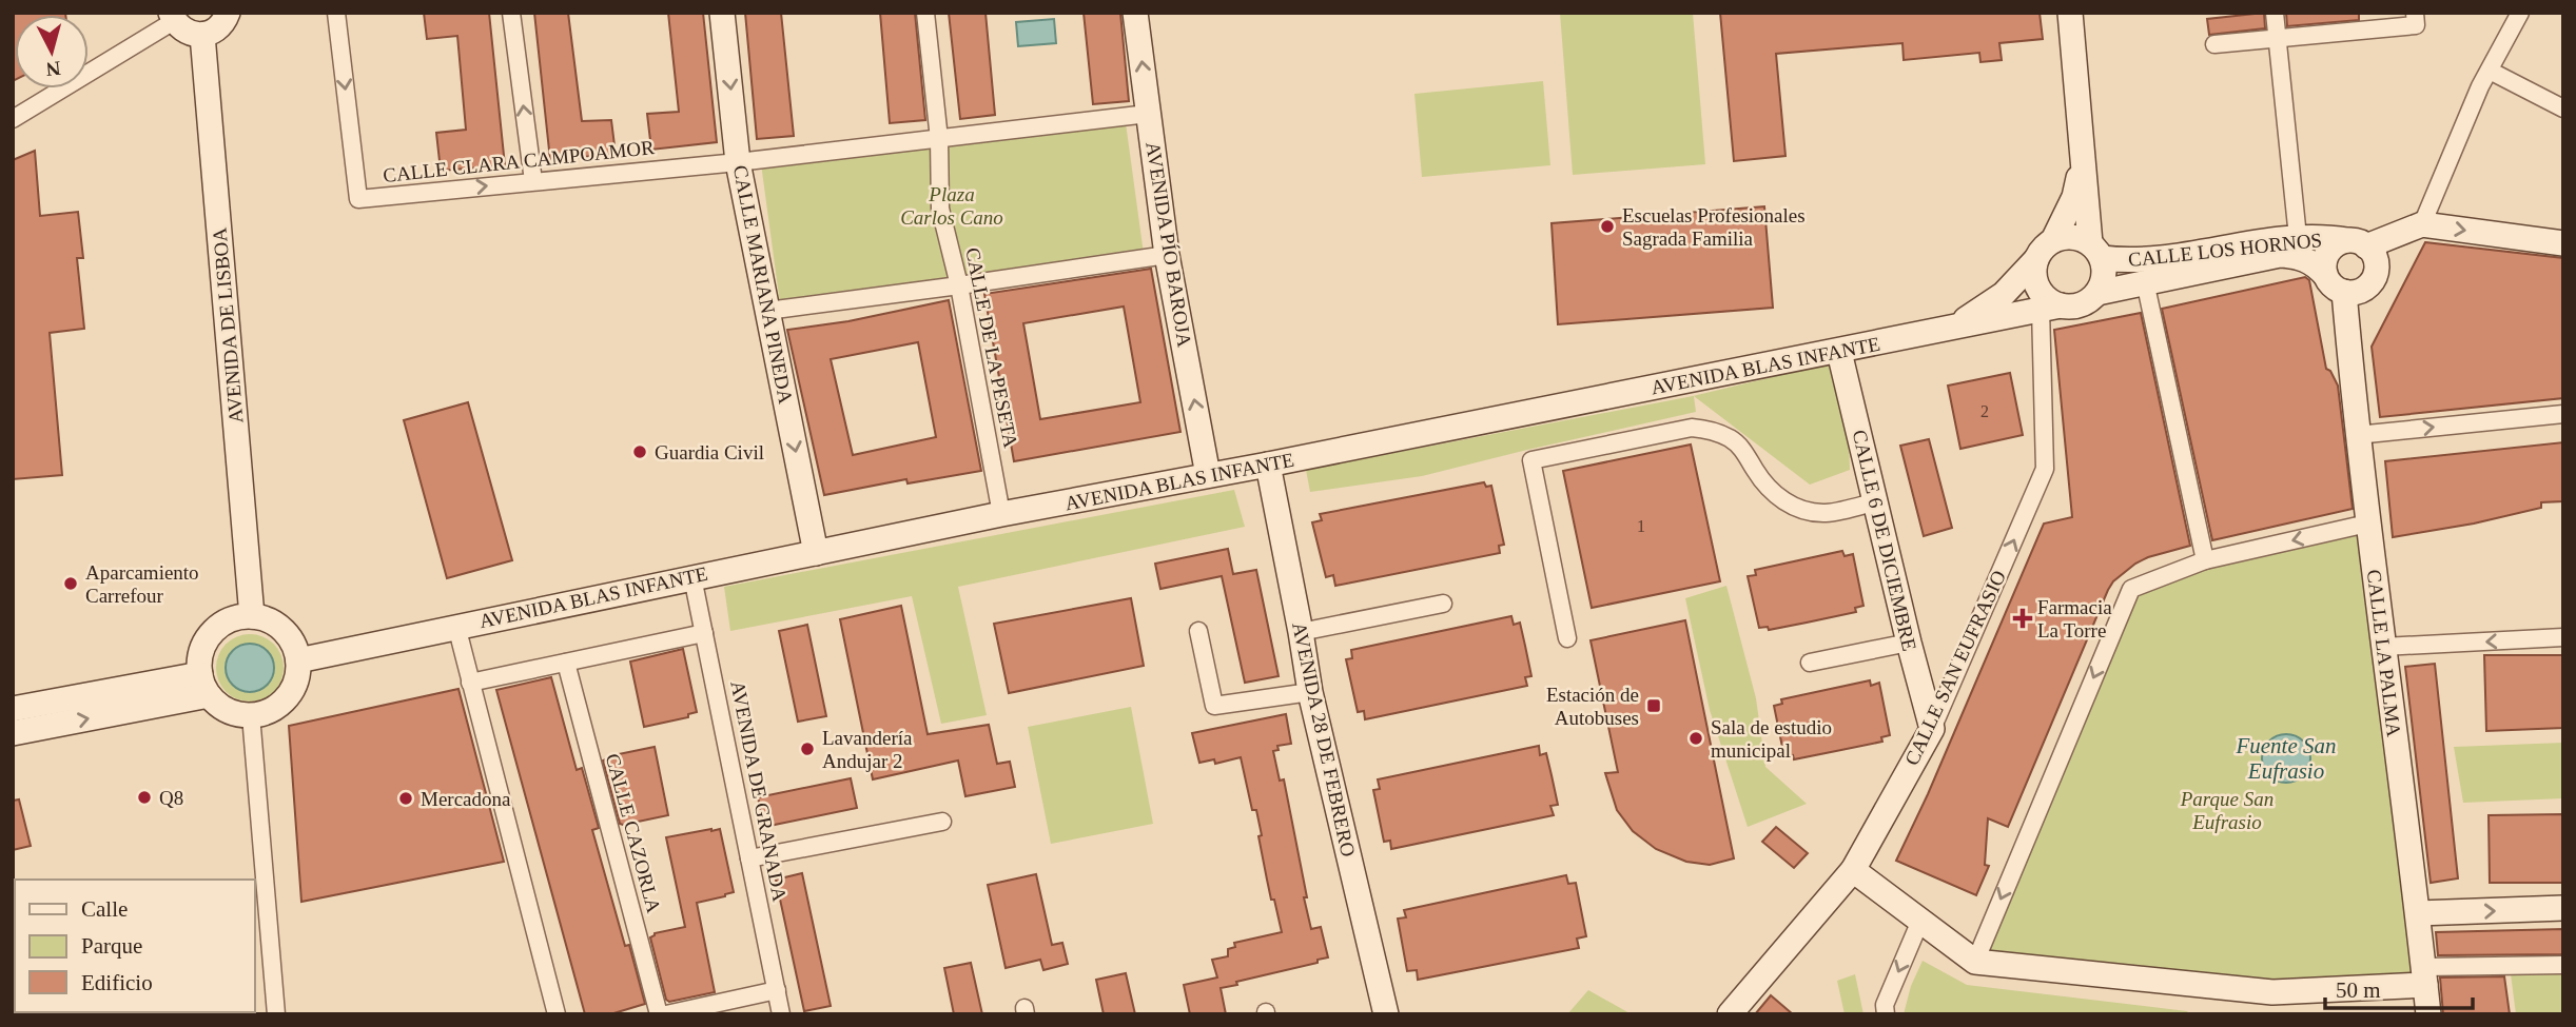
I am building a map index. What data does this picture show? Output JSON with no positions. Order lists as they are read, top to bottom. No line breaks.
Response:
{"streets":{"street":["CALLE CLARA CAMPOAMOR","AVENIDA PÍO BAROJA","CALLE LOS HORNOS","CALLE MARIANA PINEDA","AVENIDA DE LISBOA","CALLE DE LA PESETA","AVENIDA BLAS INFANTE","CALLE 6 DE DICIEMBRE","CALLE LA PALMA","CALLE SAN EUFRASIO","AVENIDA 28 DE FEBRERO","AVENIDA DE GRANADA","CALLE CAZORLA"]},"crossings":[["CALLE CLARA CAMPOAMOR","AVENIDA PÍO BAROJA"],["CALLE CLARA CAMPOAMOR","CALLE MARIANA PINEDA"],["CALLE CLARA CAMPOAMOR","CALLE DE LA PESETA"],["AVENIDA PÍO BAROJA","AVENIDA BLAS INFANTE"],["CALLE LOS HORNOS","AVENIDA BLAS INFANTE"],["CALLE LOS HORNOS","CALLE LA PALMA"],["CALLE LOS HORNOS","CALLE SAN EUFRASIO"],["CALLE MARIANA PINEDA","AVENIDA BLAS INFANTE"],["AVENIDA DE LISBOA","AVENIDA BLAS INFANTE"],["CALLE DE LA PESETA","AVENIDA BLAS INFANTE"],["AVENIDA BLAS INFANTE","CALLE 6 DE DICIEMBRE"],["AVENIDA BLAS INFANTE","CALLE SAN EUFRASIO"],["AVENIDA BLAS INFANTE","AVENIDA 28 DE FEBRERO"],["AVENIDA BLAS INFANTE","AVENIDA DE GRANADA"],["CALLE 6 DE DICIEMBRE","CALLE SAN EUFRASIO"]],"one_way":["AVENIDA PÍO BAROJA"],"water":["Fuente San Eufrasio"],"parks":["Plaza Carlos Cano","Parque San Eufrasio"],"places":{"other":["Escuelas Profesionales Sagrada Familia","Guardia Civil","Aparcamiento Carrefour","Sala de estudio municipal","Lavandería Andujar 2","Q8","Mercadona"],"health":["Farmacia La Torre"],"transit":["Estación de Autobuses"]},"house_numbers":["2","1"],"legend":["Calle","Parque","Edificio"],"scale_bar":"50 m","north":"bottom"}
